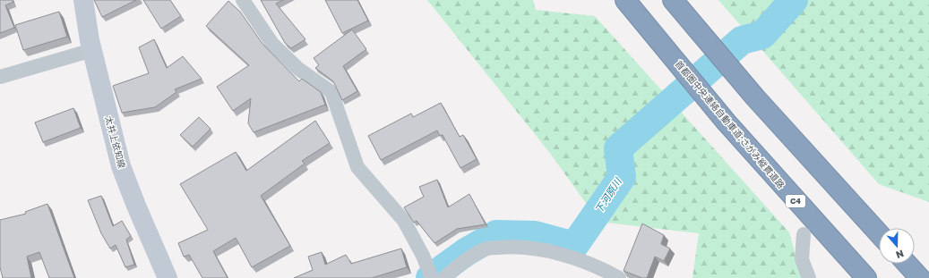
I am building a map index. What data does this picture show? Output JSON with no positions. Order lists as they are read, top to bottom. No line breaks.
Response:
{"streets":{"highway":["首都圏中央連絡自動車道;さがみ縦貫道路","C4"],"main road":["太井上依知線"]},"water":["下河原川"],"north":"bottom"}
